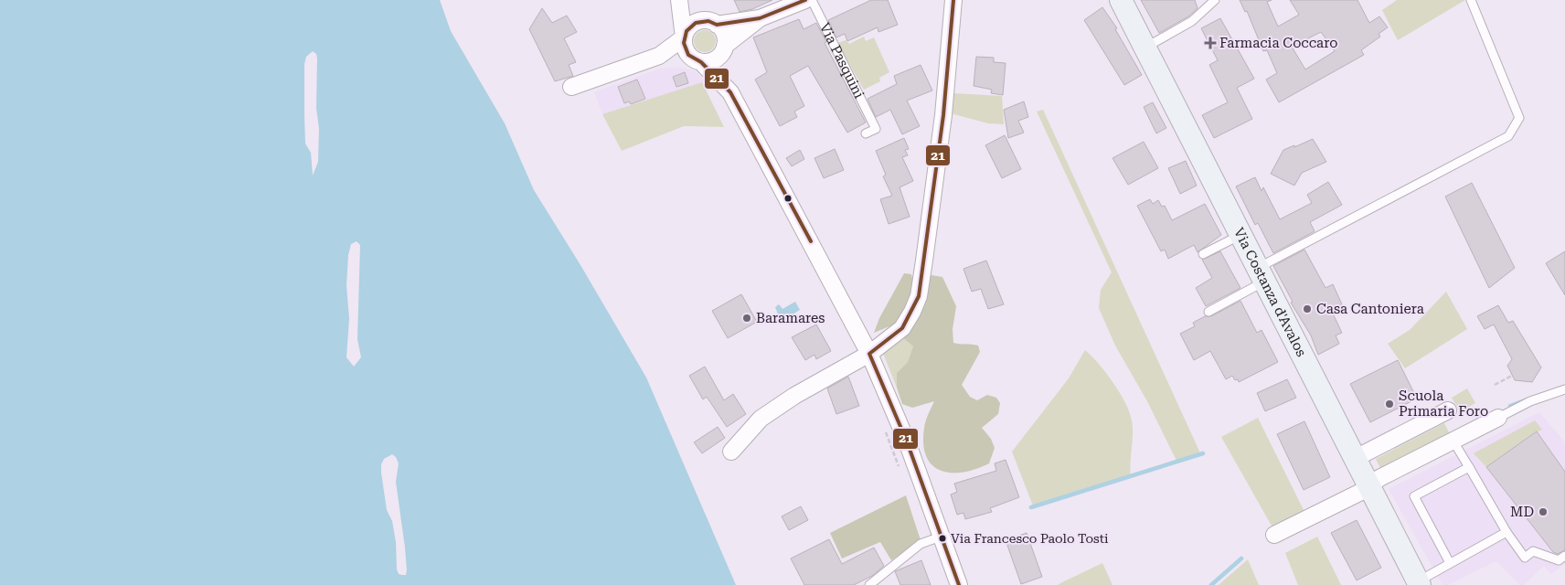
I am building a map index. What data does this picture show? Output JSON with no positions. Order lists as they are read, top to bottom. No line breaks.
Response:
{"streets":{"main road":["Via Costanza d'Avalos"],"lane":["Via Pasquini"]},"places":{"health":["Farmacia Coccaro"],"other":["Casa Cantoniera","Baramares","Scuola Primaria Foro","MD","Via Francesco Paolo Tosti"]},"lines":["transit line 21"]}
